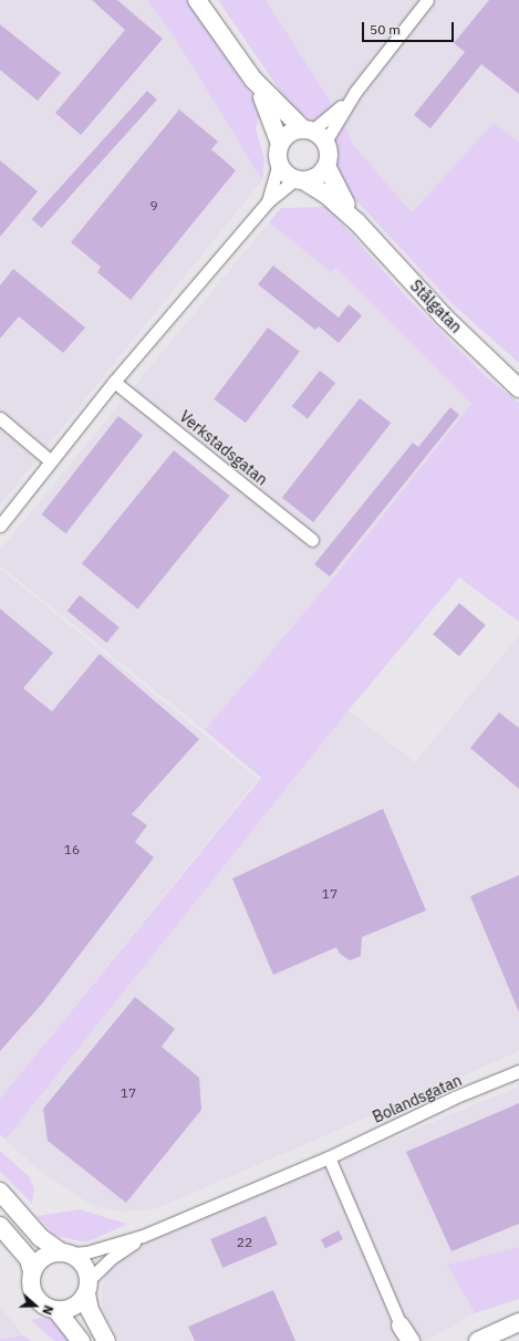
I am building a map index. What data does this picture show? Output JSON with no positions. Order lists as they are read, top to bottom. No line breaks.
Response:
{"streets":{"main road":["Stålgatan"],"street":["Verkstadsgatan","Bolandsgatan"]},"house_numbers":["9","16","17","17","22"],"scale_bar":"50 m","north":"right"}
